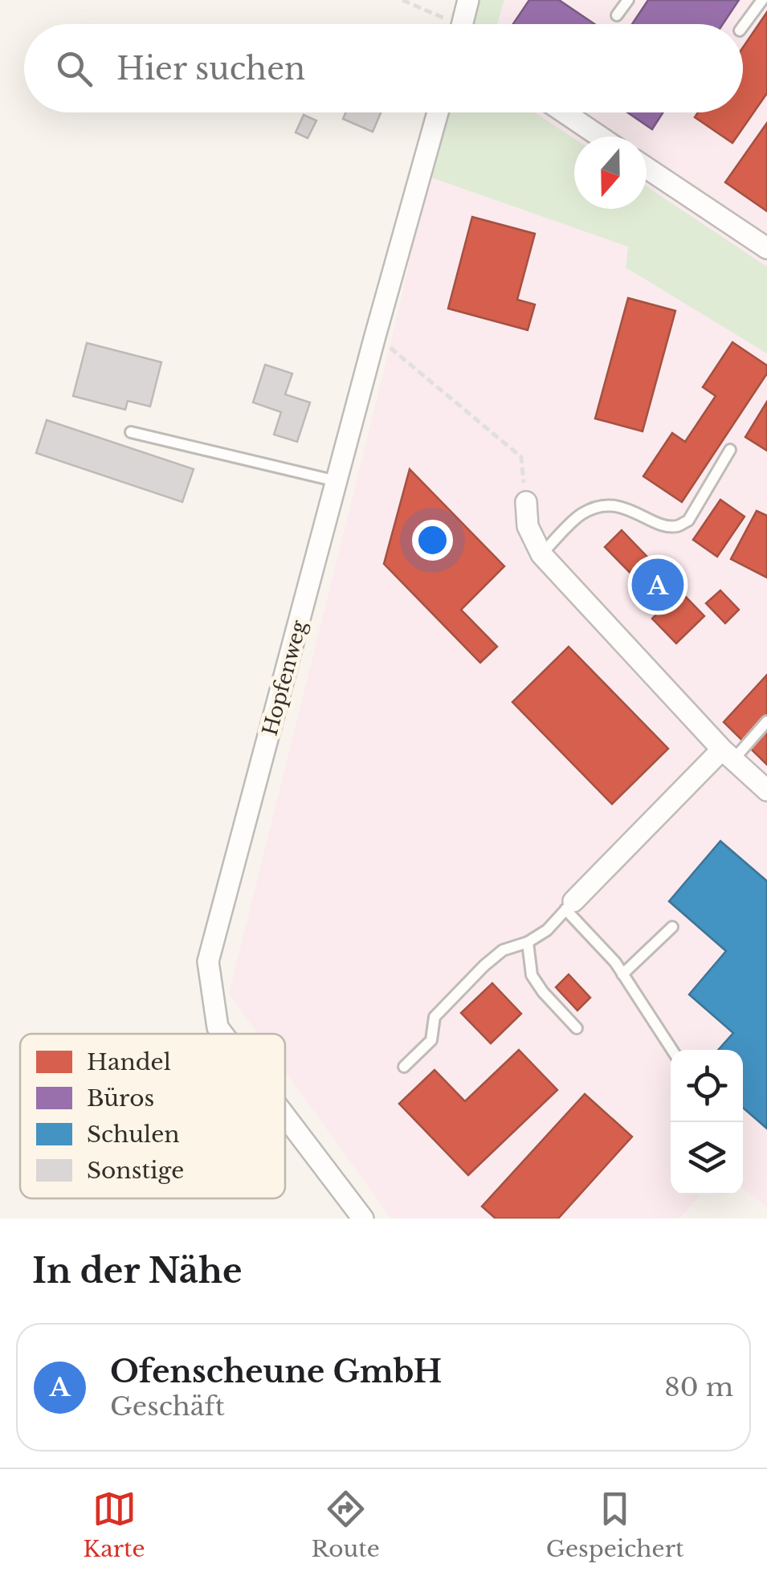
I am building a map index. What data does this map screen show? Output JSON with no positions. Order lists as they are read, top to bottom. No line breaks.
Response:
{"streets":{"street":["Hopfenweg"]},"legend":["Handel","Büros","Schulen","Sonstige"],"north":"bottom","page":{"search":"Hier suchen","pins":"A","heading":"In der Nähe","list":[{"mark":"A","name":"Ofenscheune GmbH","note":"Geschäft","value":"80 m"}],"nav":["Karte","Route","Gespeichert"]}}
